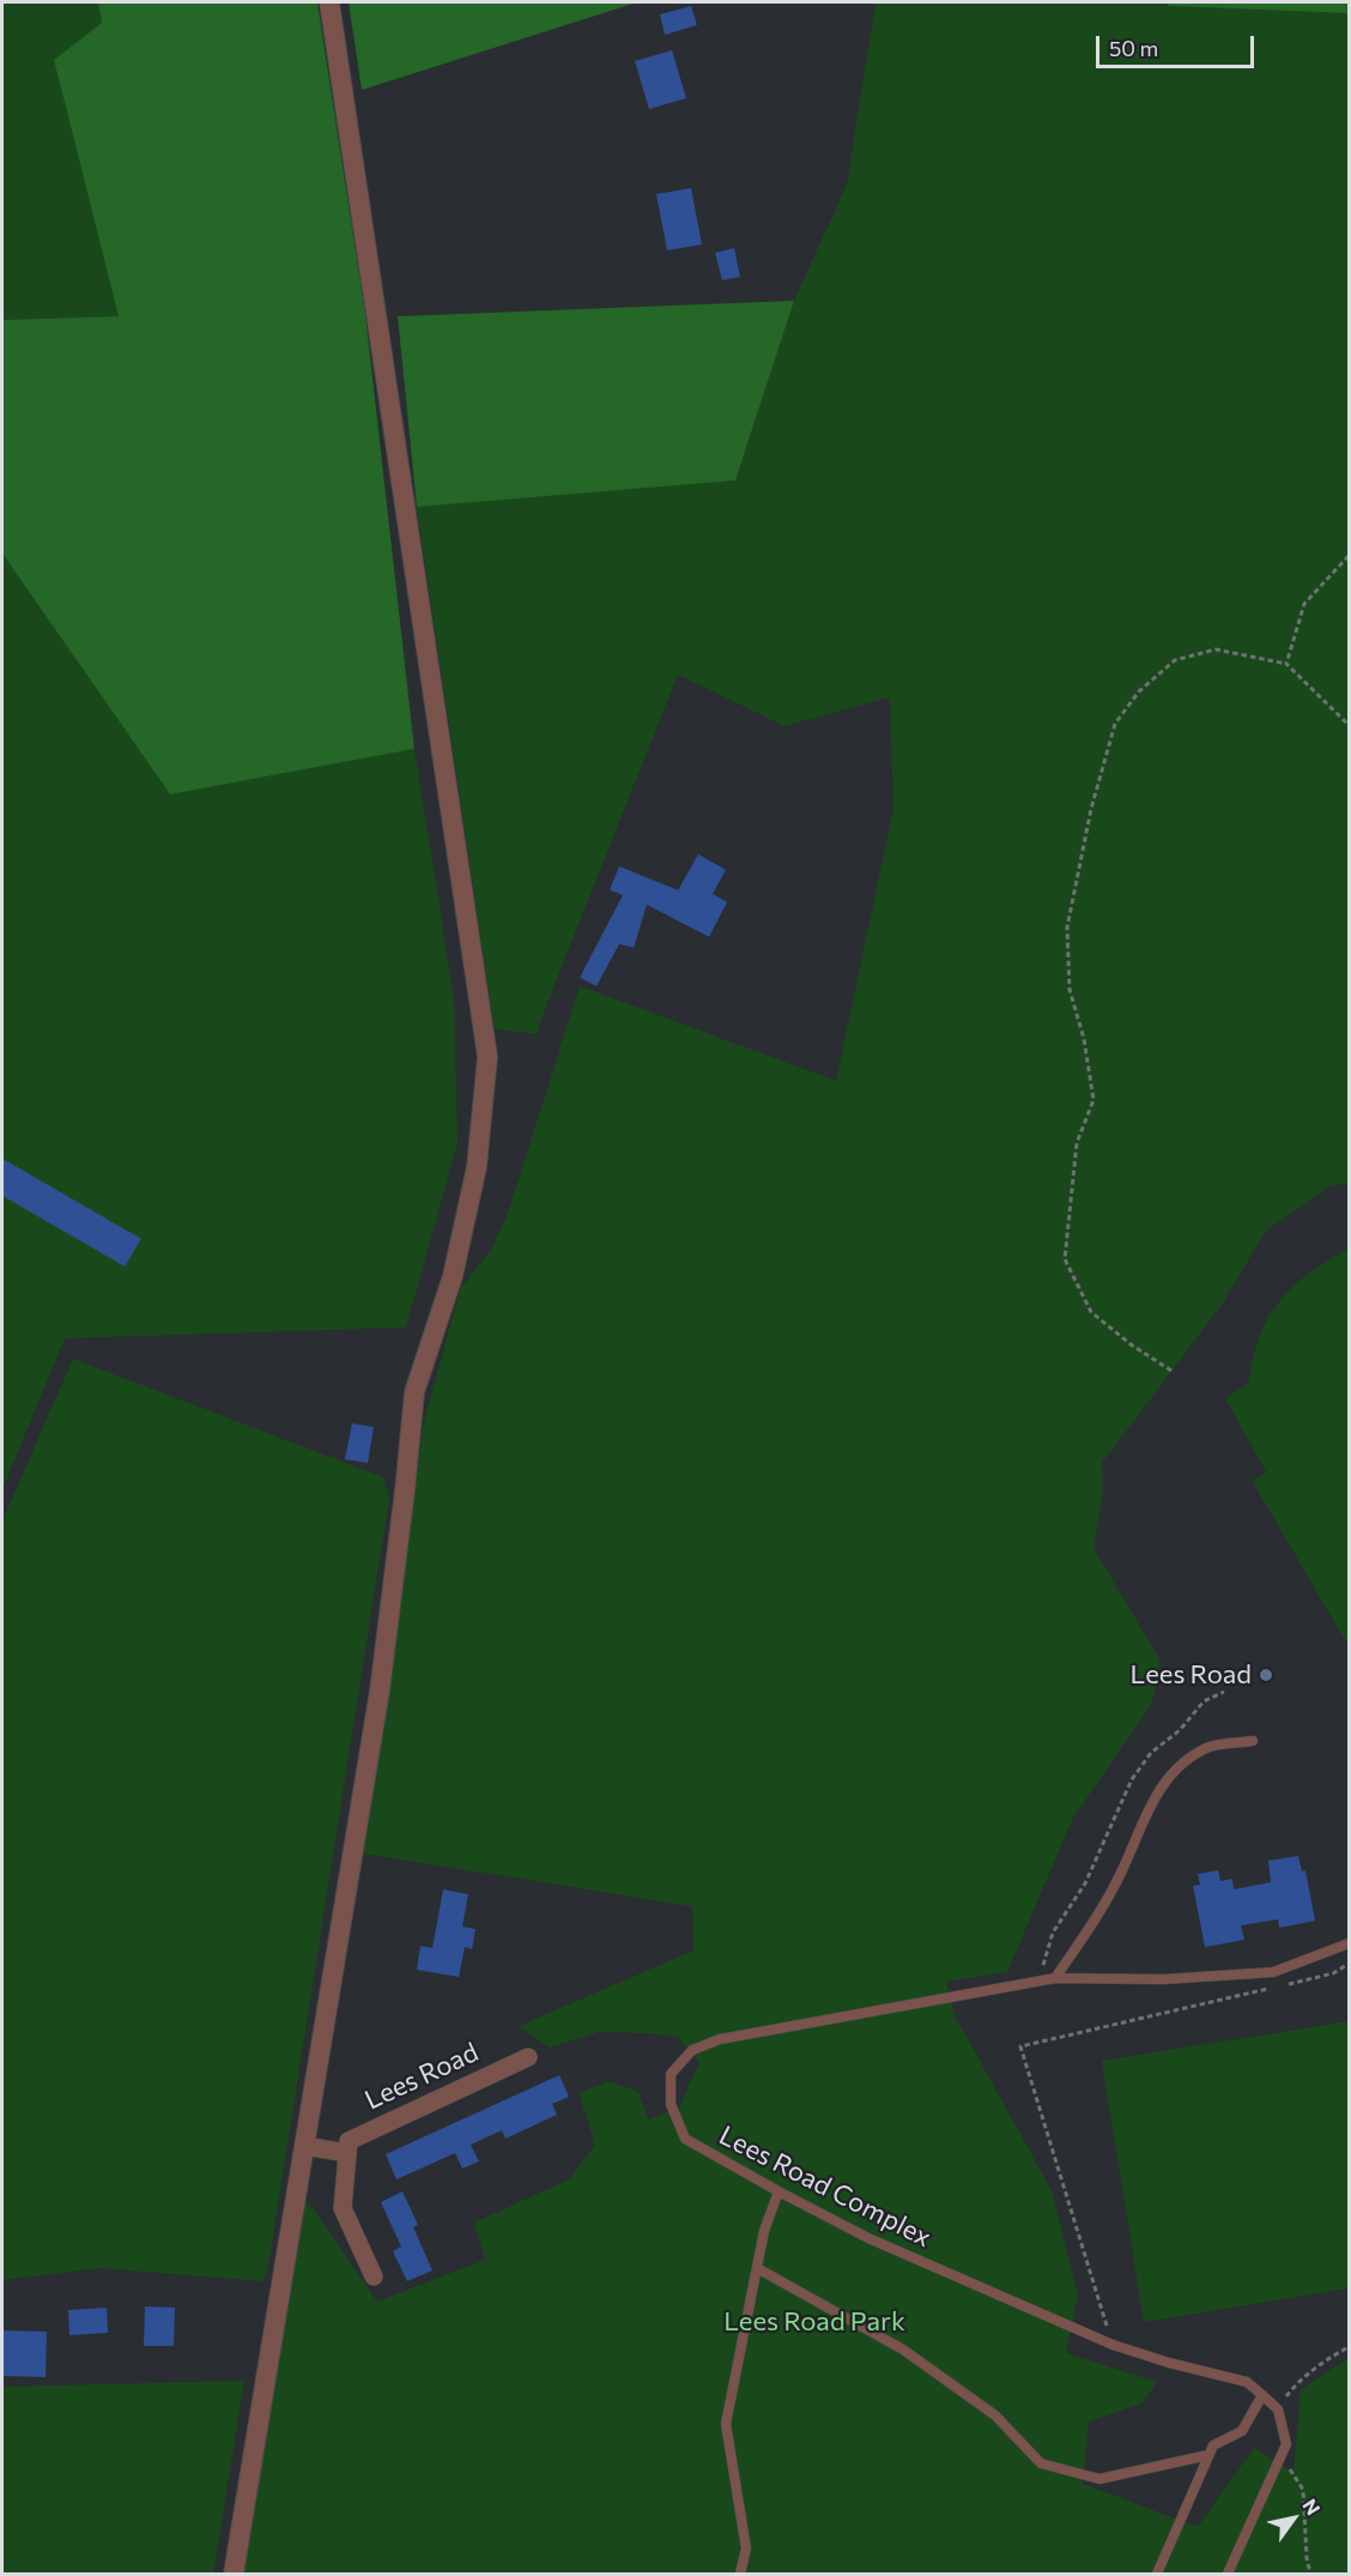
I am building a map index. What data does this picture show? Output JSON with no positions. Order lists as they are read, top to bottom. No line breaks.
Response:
{"streets":{"street":["Lees Road"],"lane":["Lees Road Complex"]},"parks":["Lees Road Park"],"places":["Lees Road"],"scale_bar":"50 m","north":"top right"}
